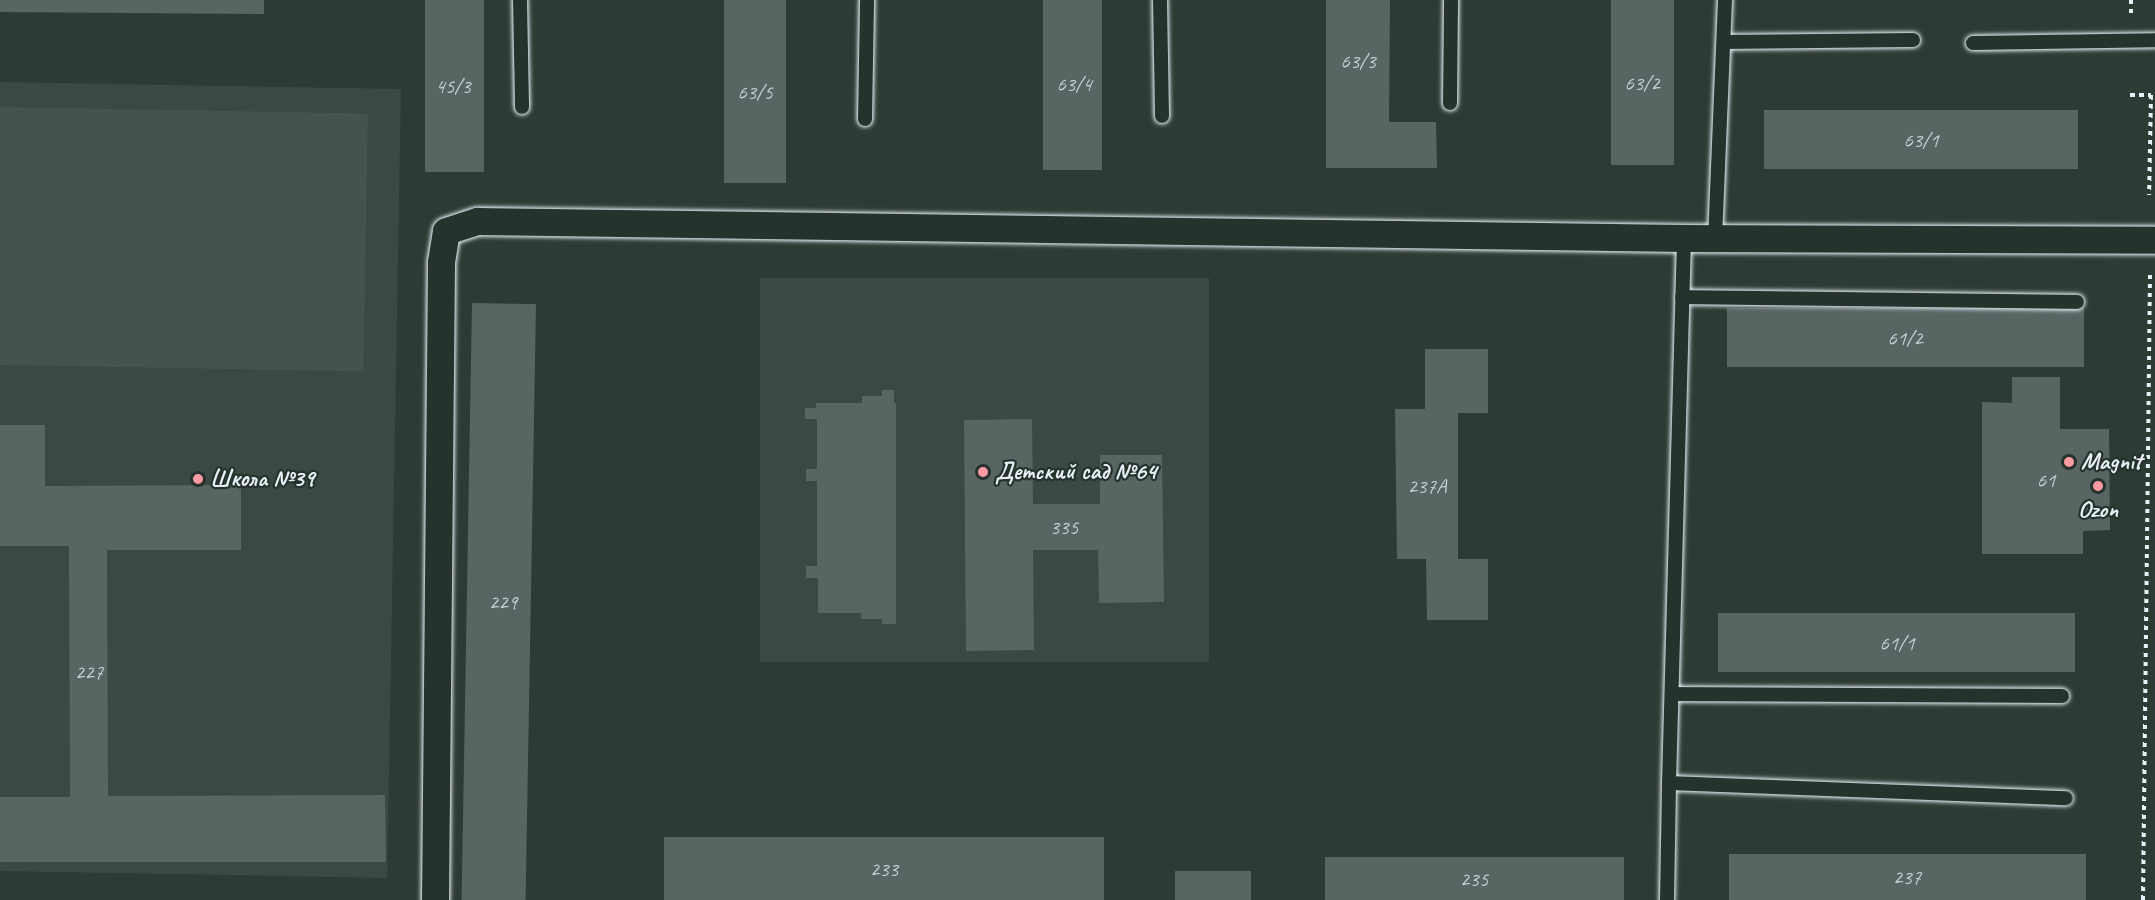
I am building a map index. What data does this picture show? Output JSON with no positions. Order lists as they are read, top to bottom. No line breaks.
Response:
{"places":["Magnit","Детский сад №64","Школа №39","Ozon"],"house_numbers":["63/3","63/2","63/4","45/3","63/5","63/1","61/2","61","237А","335","229","61/1","227","233","237","235"]}
